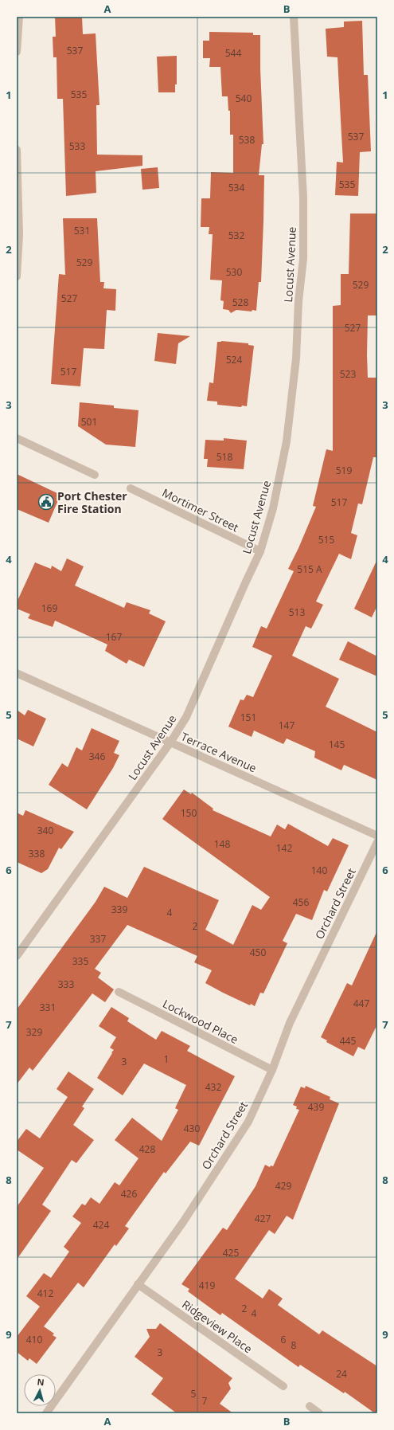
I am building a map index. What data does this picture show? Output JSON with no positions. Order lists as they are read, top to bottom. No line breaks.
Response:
{"streets":{"street":["Locust Avenue","Mortimer Street","Terrace Avenue","Orchard Street","Lockwood Place","Ridgeview Place"]},"crossings":[["Locust Avenue","Mortimer Street"],["Locust Avenue","Terrace Avenue"],["Orchard Street","Lockwood Place"],["Orchard Street","Ridgeview Place"]],"places":{"public building":["Port Chester Fire Station"]},"house_numbers":["537","544","535","540","537","538","533","535","534","531","532","529","530","529","527","528","527","524","517","523","501","518","519","517","515","515 A","169","513","167","151","147","145","346","150","340","148","142","338","140","456","339","4","2","337","450","335","333","447","331","329","445","1","3","432","439","430","428","429","426","427","424","425","419","412","2","4","410","6","8","3","24","5","7"],"north":"top","grid":{"columns":["A","B"],"rows":["1","2","3","4","5","6","7","8","9"]}}
